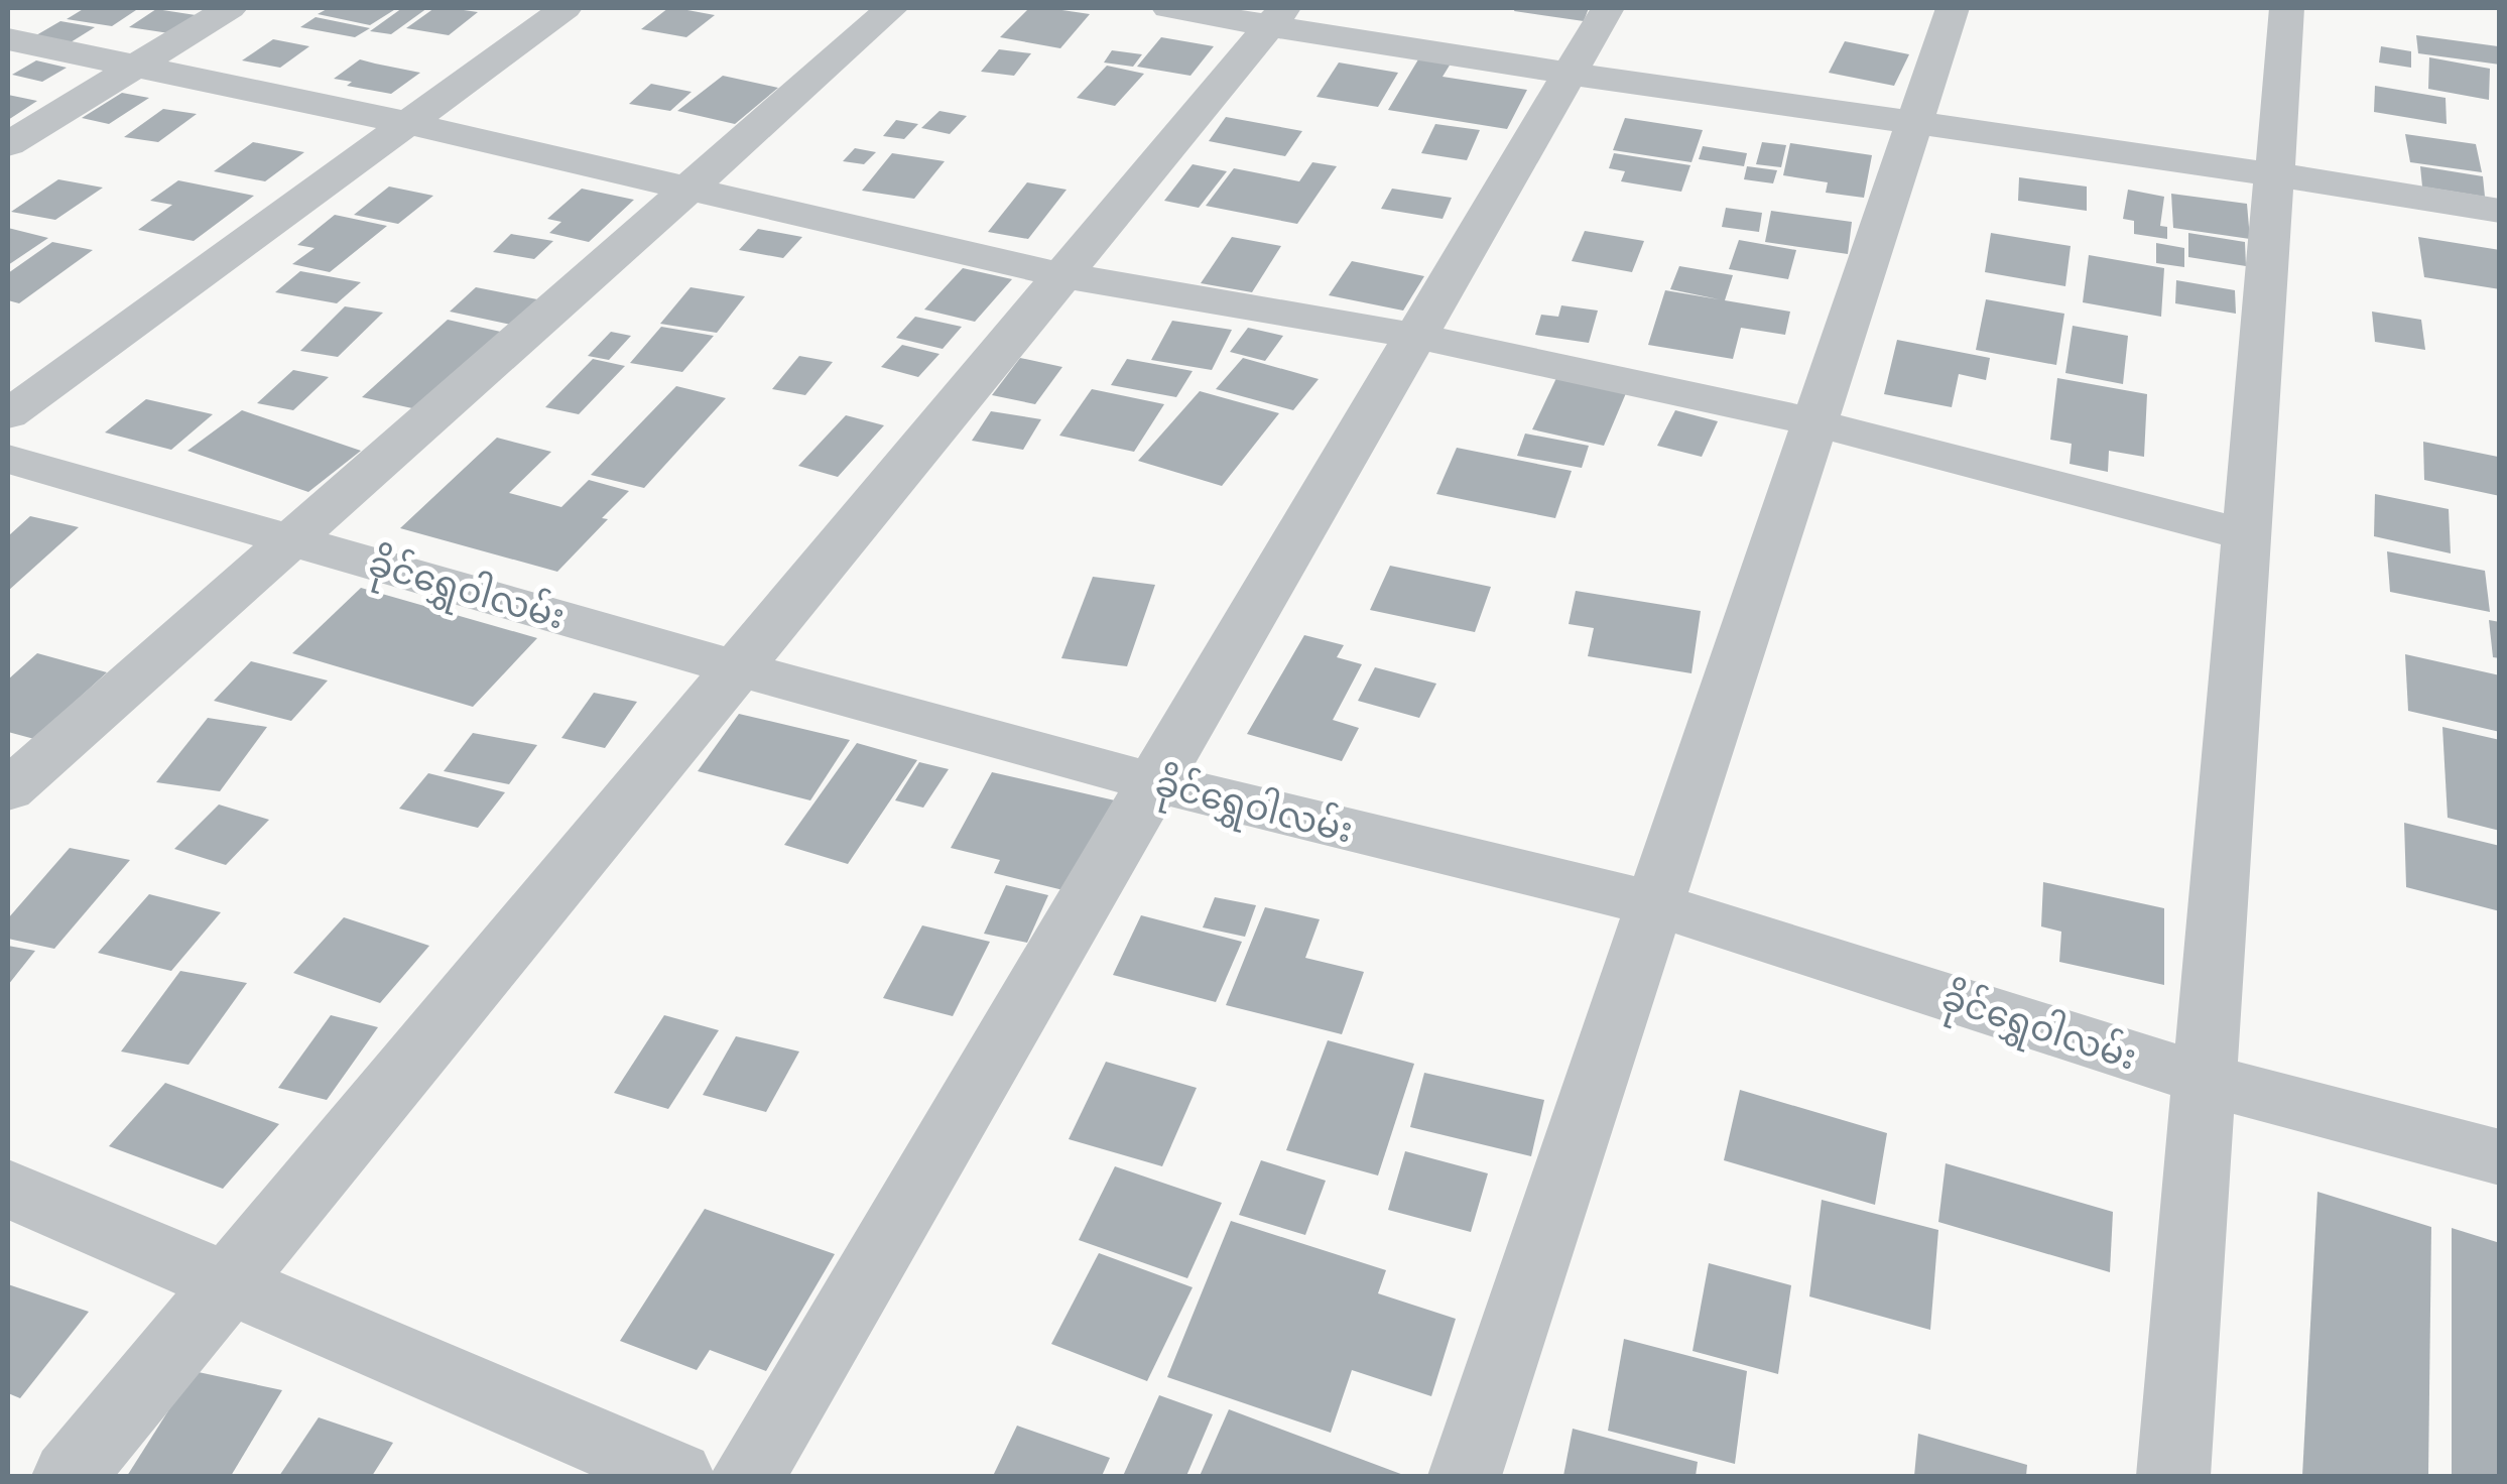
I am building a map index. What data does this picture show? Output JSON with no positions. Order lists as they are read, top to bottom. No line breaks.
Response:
{"streets":{"street":["ခိုင်ရွှေဝါလမ်း"]}}
